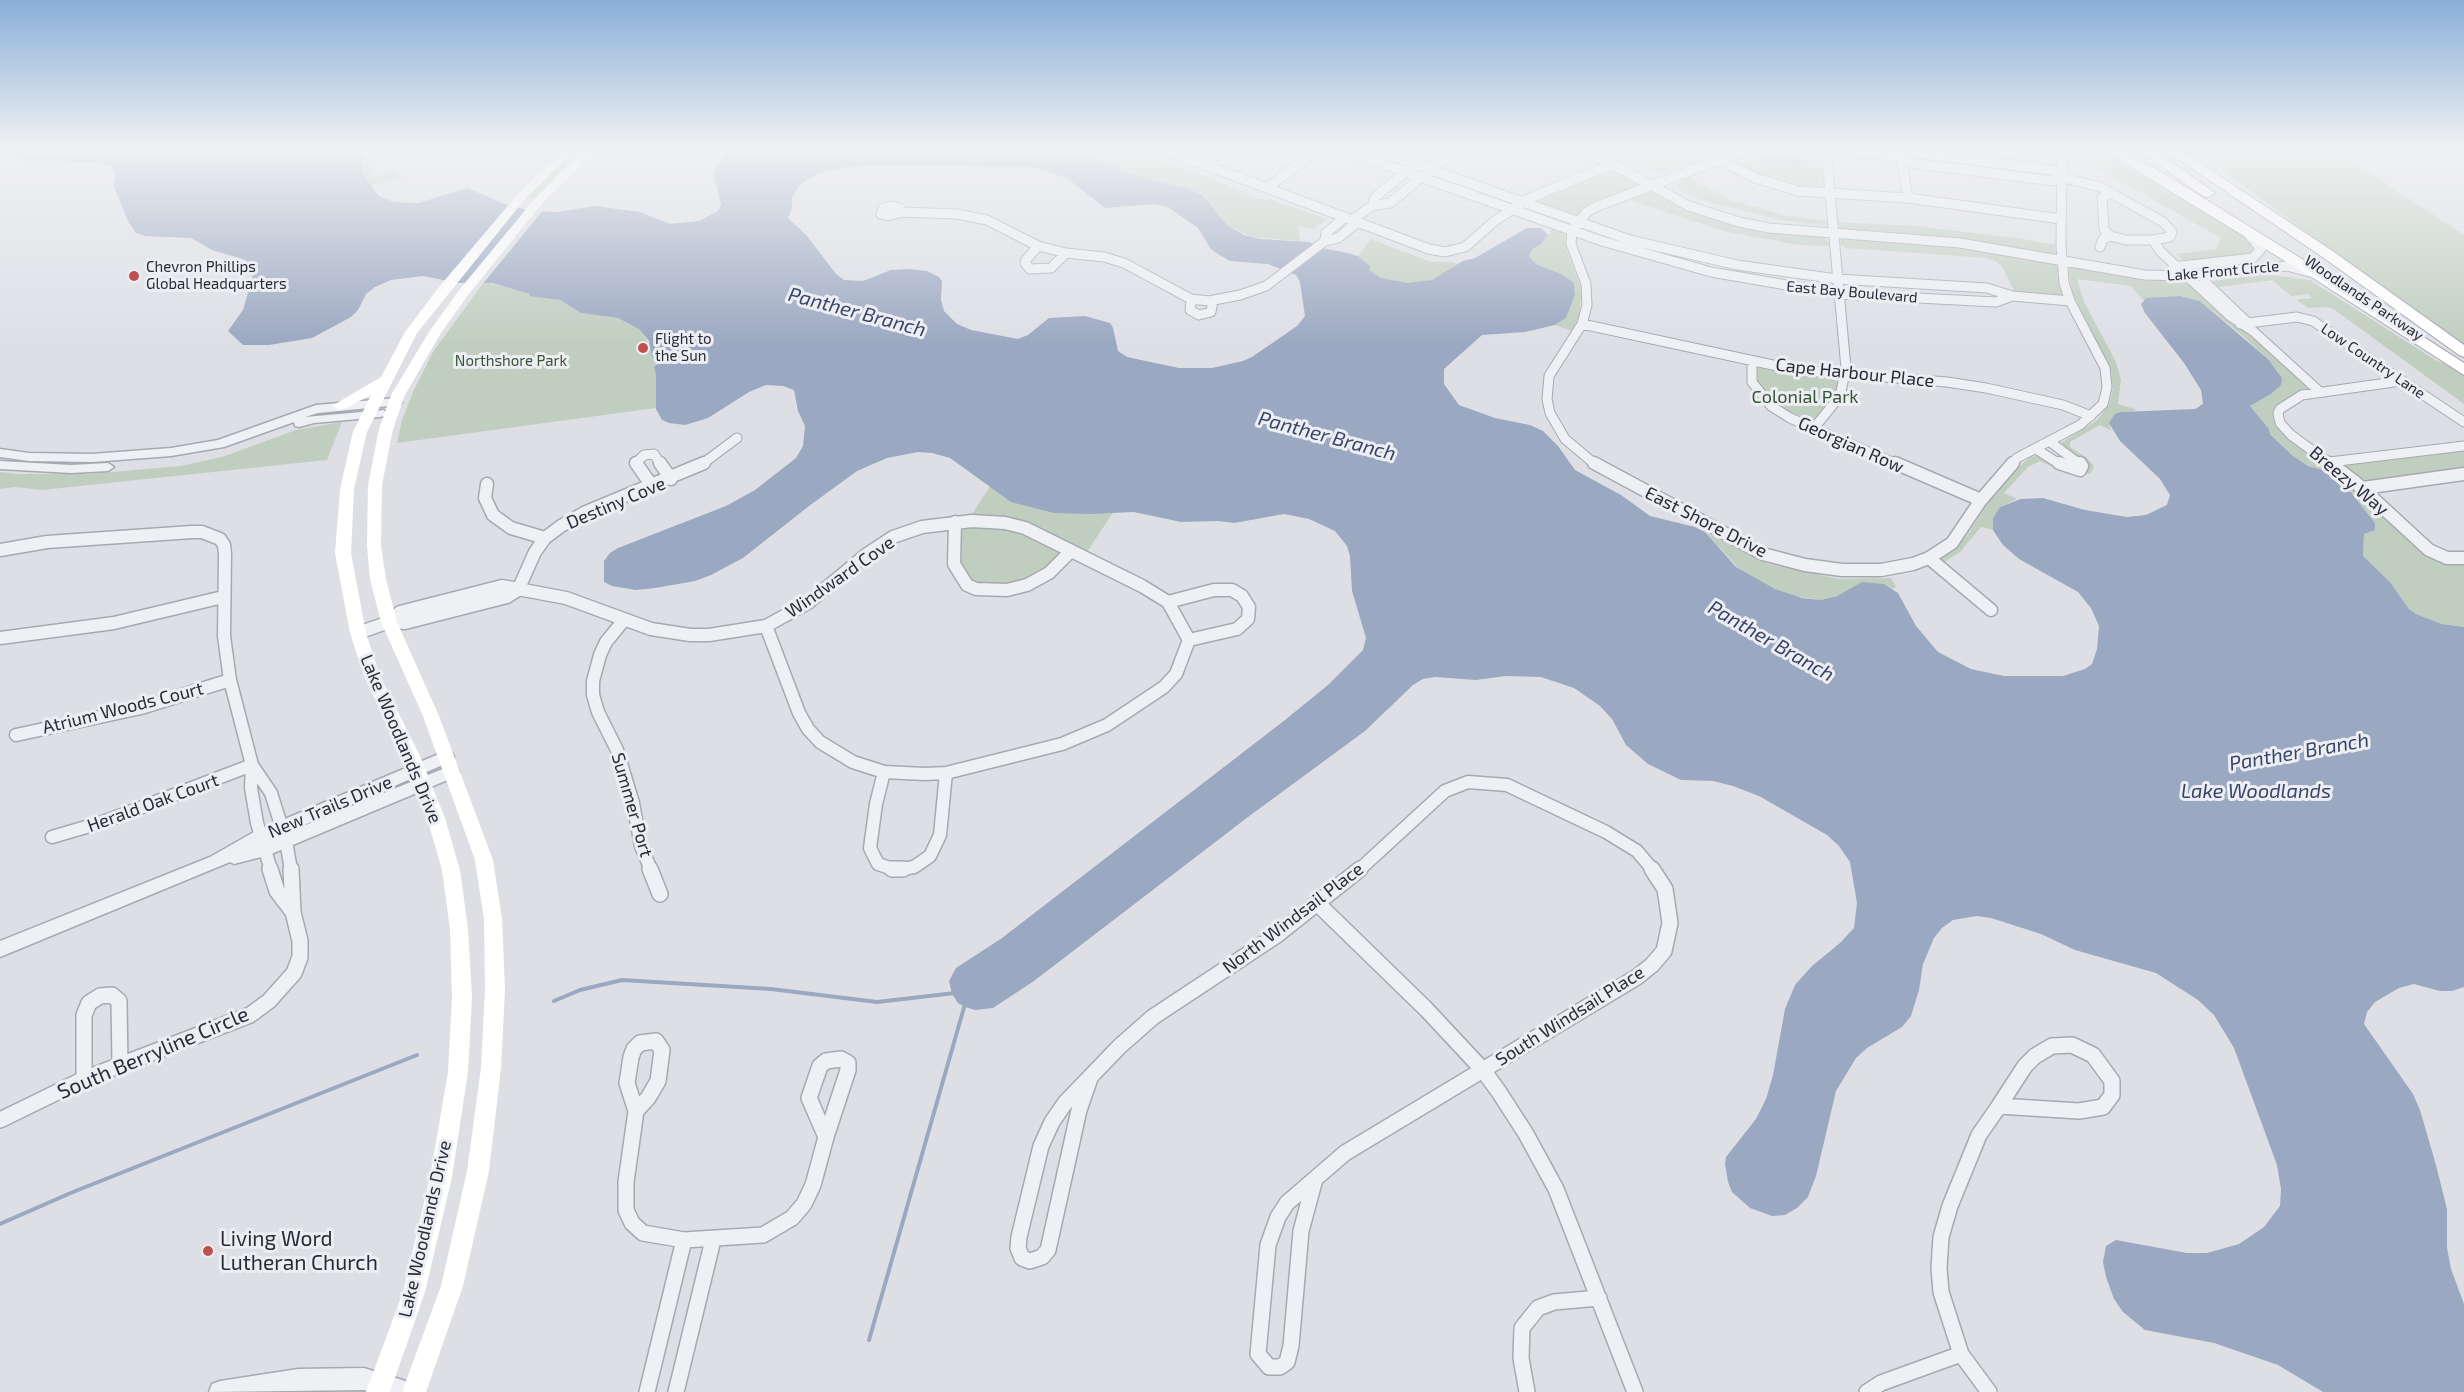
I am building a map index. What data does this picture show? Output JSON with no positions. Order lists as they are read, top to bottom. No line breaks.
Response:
{"streets":{"main road":["Woodlands Parkway","Lake Woodlands Drive"],"street":["Lake Front Circle","East Bay Boulevard","Low Country Lane","Cape Harbour Place","Georgian Row","Breezy Way","Destiny Cove","East Shore Drive","Windward Cove","Atrium Woods Court","Herald Oak Court","Summer Port","New Trails Drive","North Windsail Place","South Windsail Place","South Berryline Circle"]},"crossings":[["Lake Front Circle","East Shore Drive"],["East Bay Boulevard","East Shore Drive"],["Cape Harbour Place","Georgian Row"],["Cape Harbour Place","East Shore Drive"],["Georgian Row","East Shore Drive"],["Destiny Cove","Windward Cove"],["Windward Cove","Summer Port"],["Atrium Woods Court","South Berryline Circle"],["Lake Woodlands Drive","New Trails Drive"],["Herald Oak Court","South Berryline Circle"],["New Trails Drive","South Berryline Circle"],["North Windsail Place","South Windsail Place"]],"water":["Panther Branch","Lake Woodlands"],"parks":["Northshore Park","Colonial Park"],"places":["Chevron Phillips Global Headquarters","Flight to the Sun","Living Word Lutheran Church"]}
